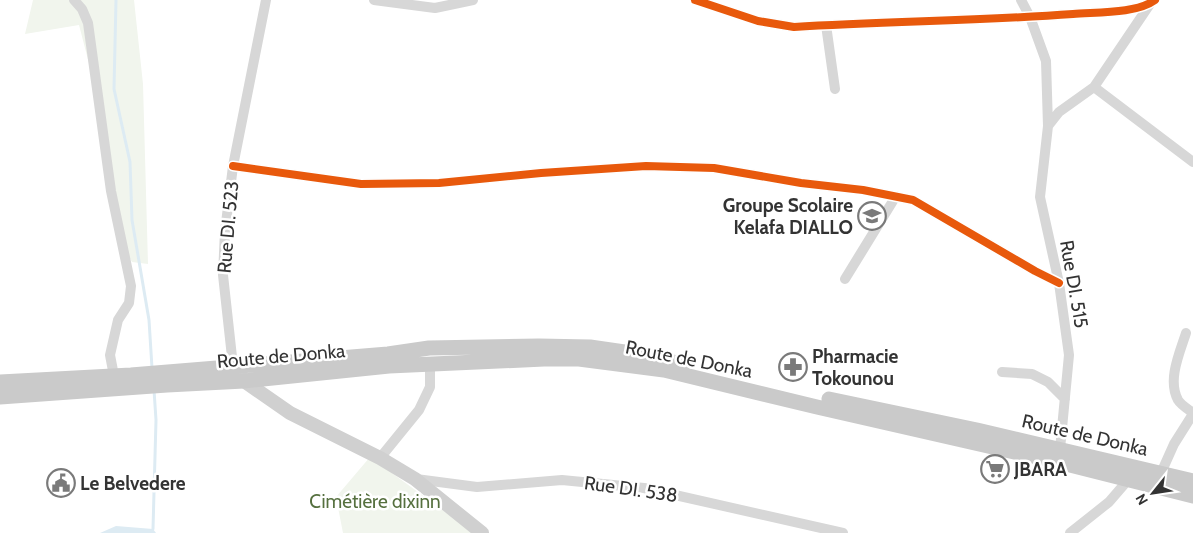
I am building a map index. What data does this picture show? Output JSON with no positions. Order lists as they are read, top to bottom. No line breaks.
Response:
{"streets":{"main road":["Route de Donka"],"street":["Rue DI. 523","Rue DI. 515","Rue DI. 538"]},"crossings":[["Rue DI. 523","Route de Donka"],["Rue DI. 515","Route de Donka"]],"parks":["Cimétière dixinn"],"places":{"school or university":["Groupe Scolaire Kelafa DIALLO"],"pharmacy":["Pharmacie Tokounou"],"supermarket":["JBARA"],"public building":["Le Belvedere"]},"north":"bottom left"}
